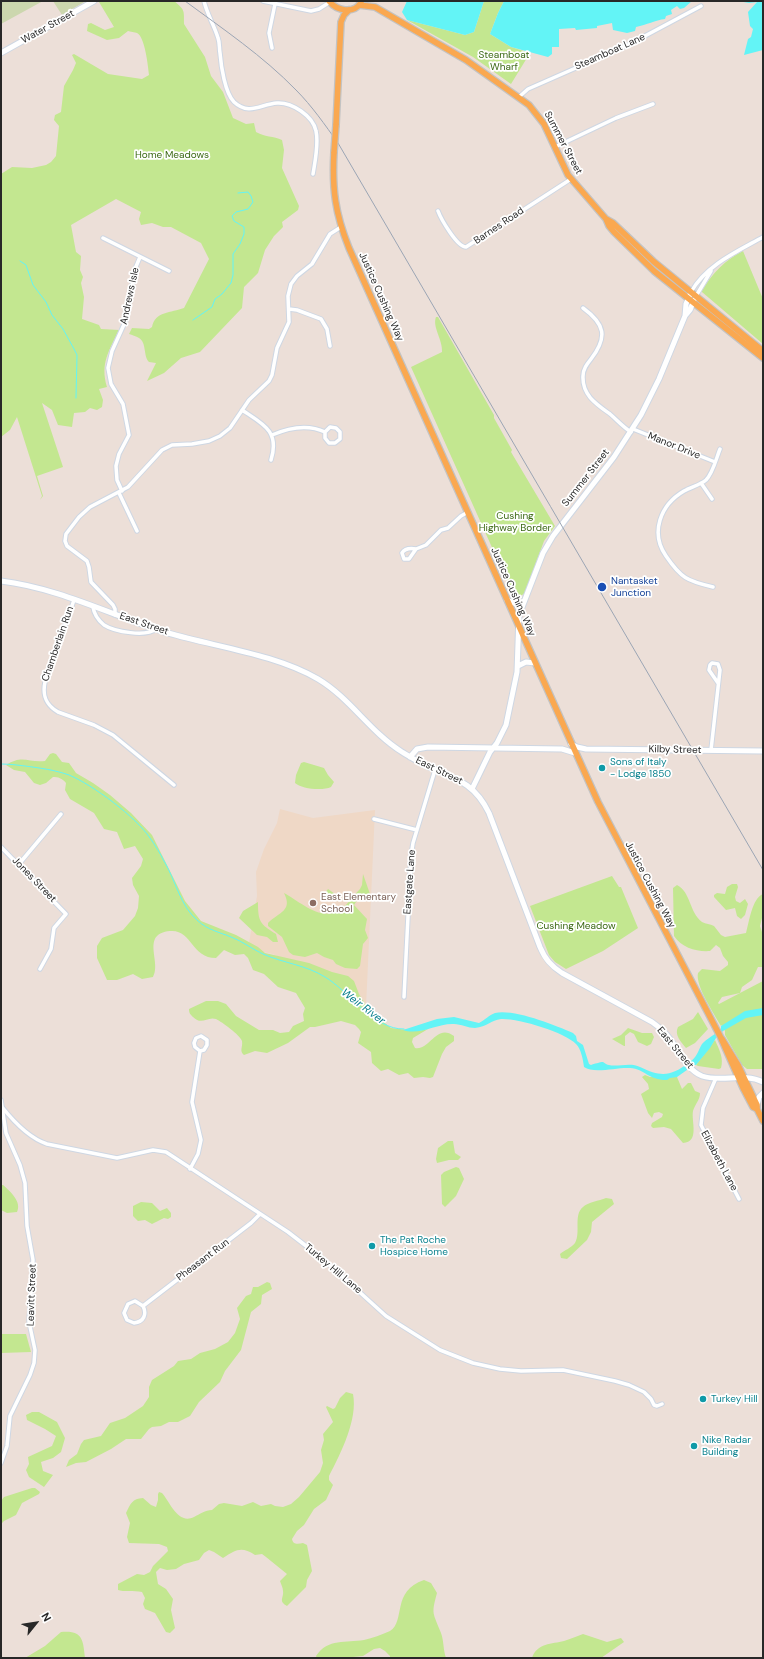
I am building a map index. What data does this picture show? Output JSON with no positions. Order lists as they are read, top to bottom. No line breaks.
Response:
{"streets":{"main road":["Water Street","Summer Street","Justice Cushing Way","East Street","Kilby Street"],"street":["Steamboat Lane","Barnes Road","Andrews Isle","Manor Drive","Chamberlain Run","Jones Street","Eastgate Lane","Elizabeth Lane","Pheasant Run","Turkey Hill Lane","Leavitt Street"]},"crossings":[["Steamboat Lane","Summer Street"],["Summer Street","Barnes Road"],["Summer Street","Justice Cushing Way"],["Summer Street","Manor Drive"],["Summer Street","East Street"],["Justice Cushing Way","East Street"],["Justice Cushing Way","Kilby Street"],["East Street","Chamberlain Run"],["East Street","Eastgate Lane"],["East Street","Elizabeth Lane"],["Pheasant Run","Turkey Hill Lane"],["Turkey Hill Lane","Leavitt Street"]],"water":["Weir River"],"parks":["Steamboat Wharf","Home Meadows","Cushing Highway Border","Cushing Meadow"],"places":["Nantasket Junction","Sons of Italy - Lodge 1850","East Elementary School","The Pat Roche Hospice Home","Turkey Hill","Nike Radar Building"],"north":"top right"}
